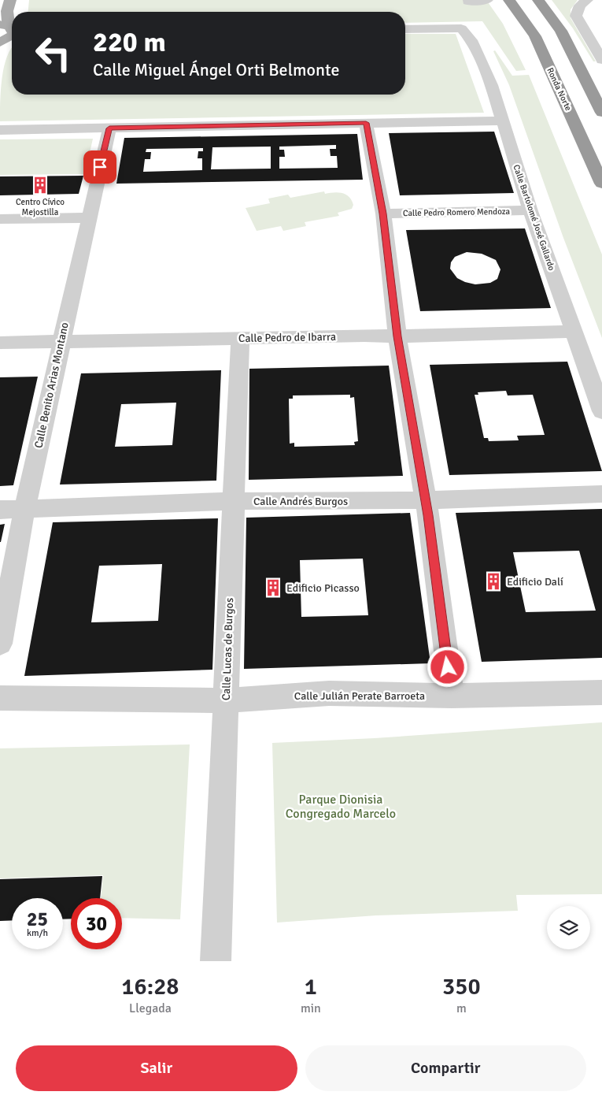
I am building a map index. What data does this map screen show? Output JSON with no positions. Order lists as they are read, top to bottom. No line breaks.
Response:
{"streets":{"highway":["Ronda Norte"],"street":["Calle Pedro Romero Mendoza","Calle Bartolomé José Gallardo","Calle Pedro de Ibarra","Calle Benito Arias Montano","Calle Andrés Burgos","Calle Lucas de Burgos","Calle Julián Perate Barroeta"]},"crossings":[["Calle Pedro Romero Mendoza","Calle Bartolomé José Gallardo"],["Calle Bartolomé José Gallardo","Calle Pedro de Ibarra"],["Calle Pedro de Ibarra","Calle Benito Arias Montano"],["Calle Pedro de Ibarra","Calle Lucas de Burgos"],["Calle Benito Arias Montano","Calle Andrés Burgos"],["Calle Andrés Burgos","Calle Lucas de Burgos"],["Calle Lucas de Burgos","Calle Julián Perate Barroeta"]],"parks":["Parque Dionisia Congregado Marcelo"],"places":{"building":["Centro Cívico Mejostilla","Edificio Dalí","Edificio Picasso"]},"page":{"turn":["220 m","Calle Miguel Ángel Orti Belmonte"],"speed":"25 km/h","limit":"30","eta":["16:28","Llegada","1","min","350","m"],"buttons":["Salir","Compartir"]}}
